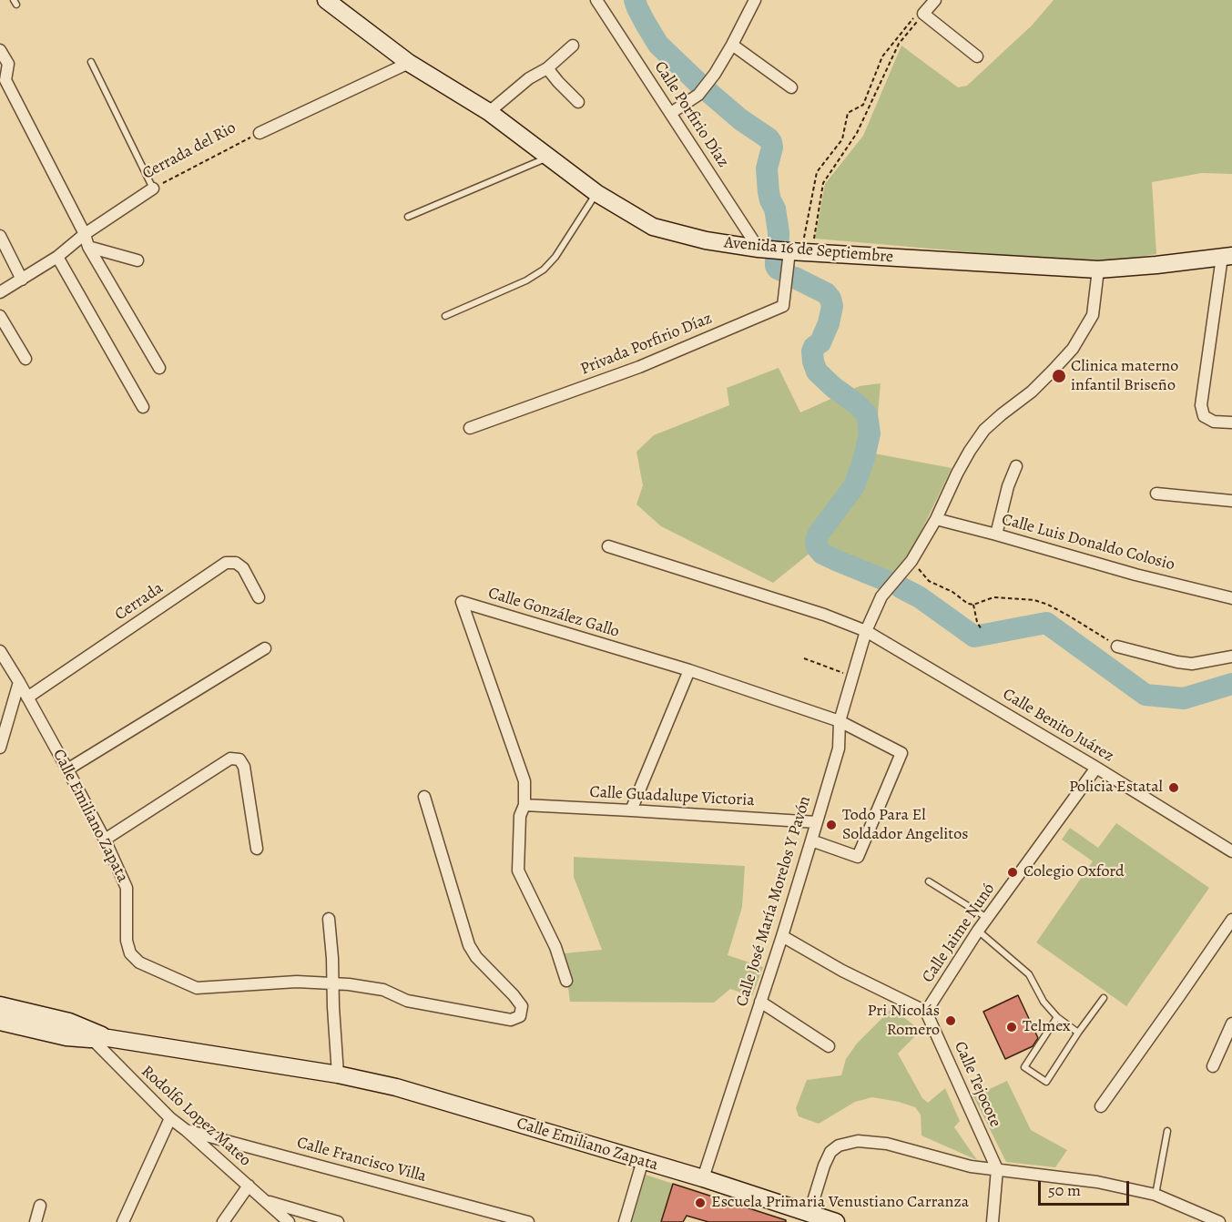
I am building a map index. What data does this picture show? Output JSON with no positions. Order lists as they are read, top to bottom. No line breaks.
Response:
{"streets":{"main road":["Avenida 16 de Septiembre","Calle Emiliano Zapata"],"street":["Calle Porfirio Díaz","Cerrada del Rio","Privada Porfirio Díaz","Calle Luis Donaldo Colosio","Cerrada","Calle González Gallo","Calle Benito Juárez","Calle Guadalupe Victoria","Calle José María Morelos Y Pavón","Calle Jaime Nunó","Calle Tejocote","Rodolfo Lopez Mateo","Calle Francisco Villa"]},"crossings":[["Calle Porfirio Díaz","Avenida 16 de Septiembre"],["Cerrada del Rio","Avenida 16 de Septiembre"],["Avenida 16 de Septiembre","Privada Porfirio Díaz"],["Cerrada","Calle Emiliano Zapata"],["Calle González Gallo","Calle Guadalupe Victoria"],["Calle González Gallo","Calle José María Morelos Y Pavón"],["Calle Benito Juárez","Calle José María Morelos Y Pavón"],["Calle Benito Juárez","Calle Jaime Nunó"],["Calle Guadalupe Victoria","Calle José María Morelos Y Pavón"],["Calle Emiliano Zapata","Calle José María Morelos Y Pavón"],["Calle Emiliano Zapata","Rodolfo Lopez Mateo"],["Calle Jaime Nunó","Calle Tejocote"],["Rodolfo Lopez Mateo","Calle Francisco Villa"]],"places":["Clinica materno infantil Briseño","Policia Estatal","Todo Para El Soldador Angelitos","Colegio Oxford","Pri Nicolás Romero","Telmex","Escuela Primaria Venustiano Carranza"],"scale_bar":"50 m"}
